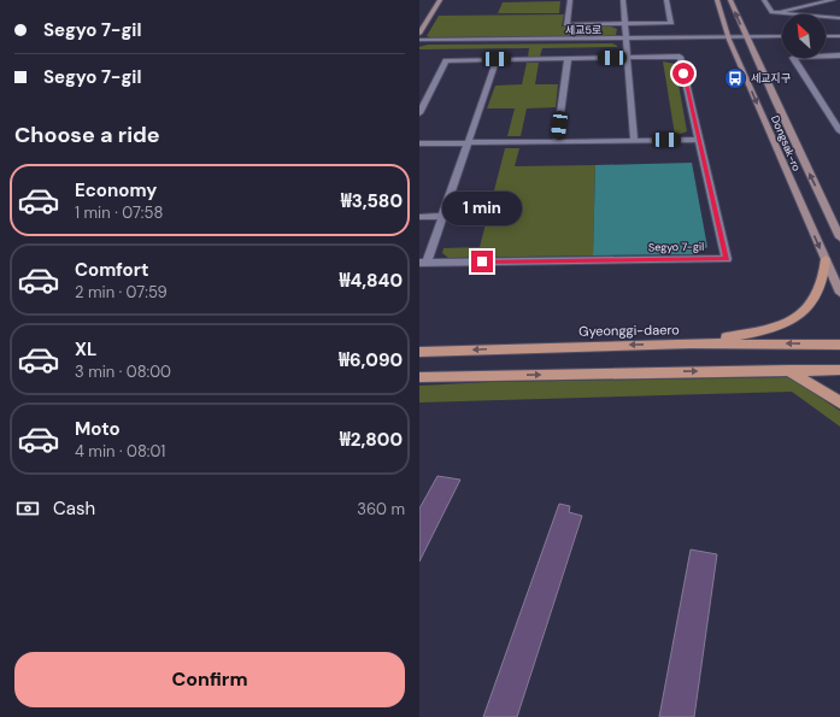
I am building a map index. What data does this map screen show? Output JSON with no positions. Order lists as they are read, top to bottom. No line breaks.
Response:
{"streets":{"main road":["Dongsak-ro","Gyeonggi-daero"],"street":["세교5로","Segyo 7-gil"]},"crossings":[["세교5로","Dongsak-ro"]],"places":{"bus stop":["세교지구"]},"north":"top left","page":{"banner":["Segyo 7-gil","Segyo 7-gil"],"heading":"Choose a ride","list":[{"name":"Economy","note":"1 min · 07:58","value":"₩3,580"},{"name":"Comfort","note":"2 min · 07:59","value":"₩4,840"},{"name":"XL","note":"3 min · 08:00","value":"₩6,090"},{"name":"Moto","note":"4 min · 08:01","value":"₩2,800"}],"bubble":"1 min","pay":["Cash","360 m"],"buttons":"Confirm"}}
